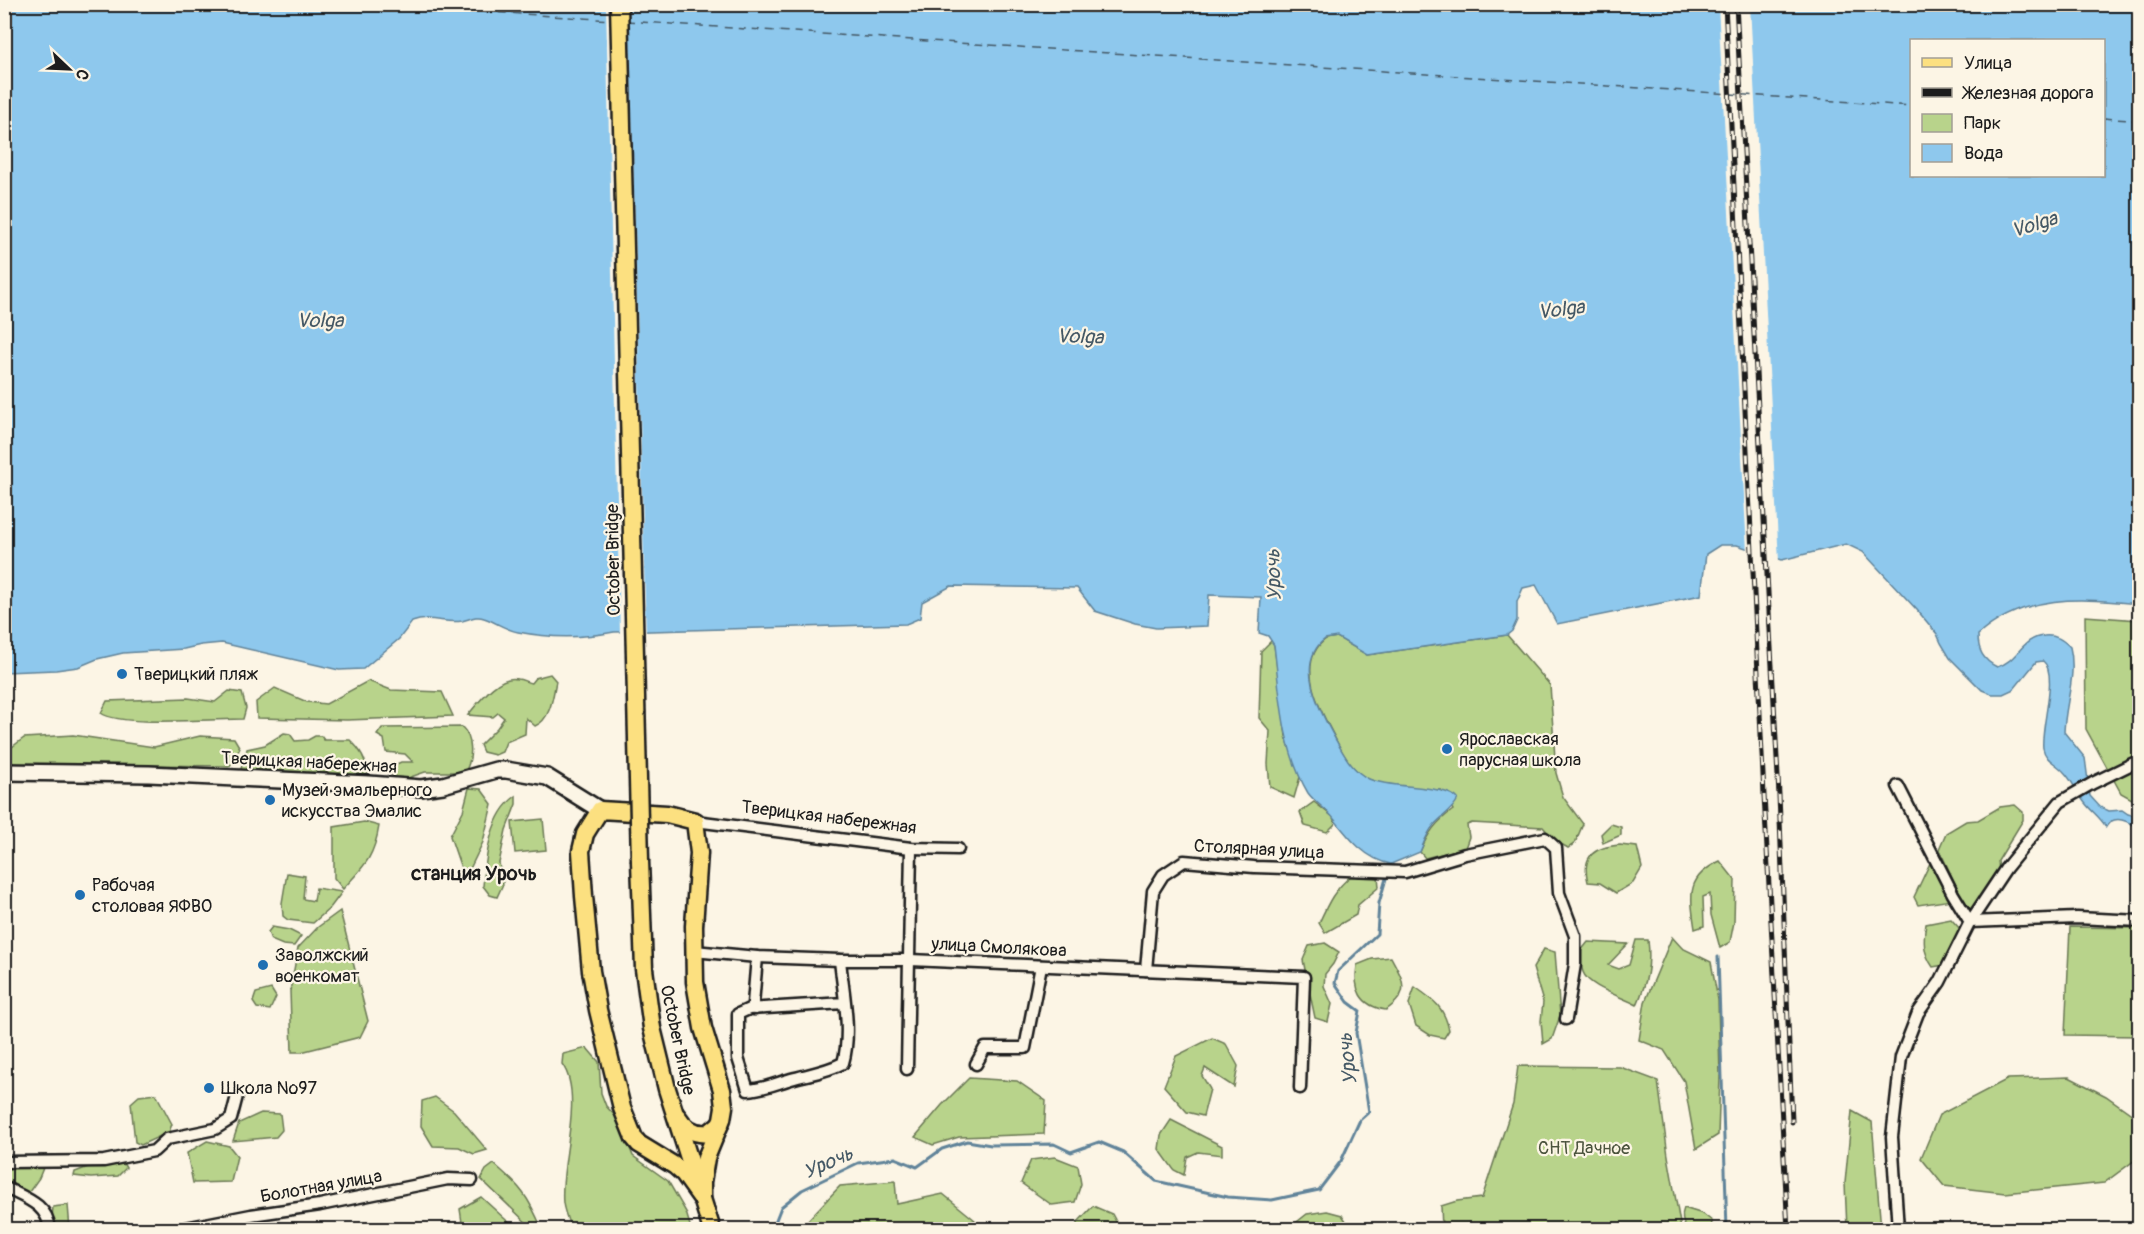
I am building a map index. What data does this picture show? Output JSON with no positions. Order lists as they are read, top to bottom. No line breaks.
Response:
{"streets":{"main road":["October Bridge"],"street":["Тверицкая набережная","Столярная улица","улица Смолякова","Болотная улица"]},"crossings":[["Столярная улица","улица Смолякова"]],"districts":["станция Урочь"],"water":["Volga","Урочь"],"parks":["СНТ Дачное"],"places":["Тверицкий пляж","Ярославская парусная школа","Музей эмальерного искусства Эмалис","Рабочая столовая ЯФВО","Заволжский военкомат","Школа №97"],"legend":["Улица","Железная дорога","Парк","Вода"],"north":"bottom right"}
